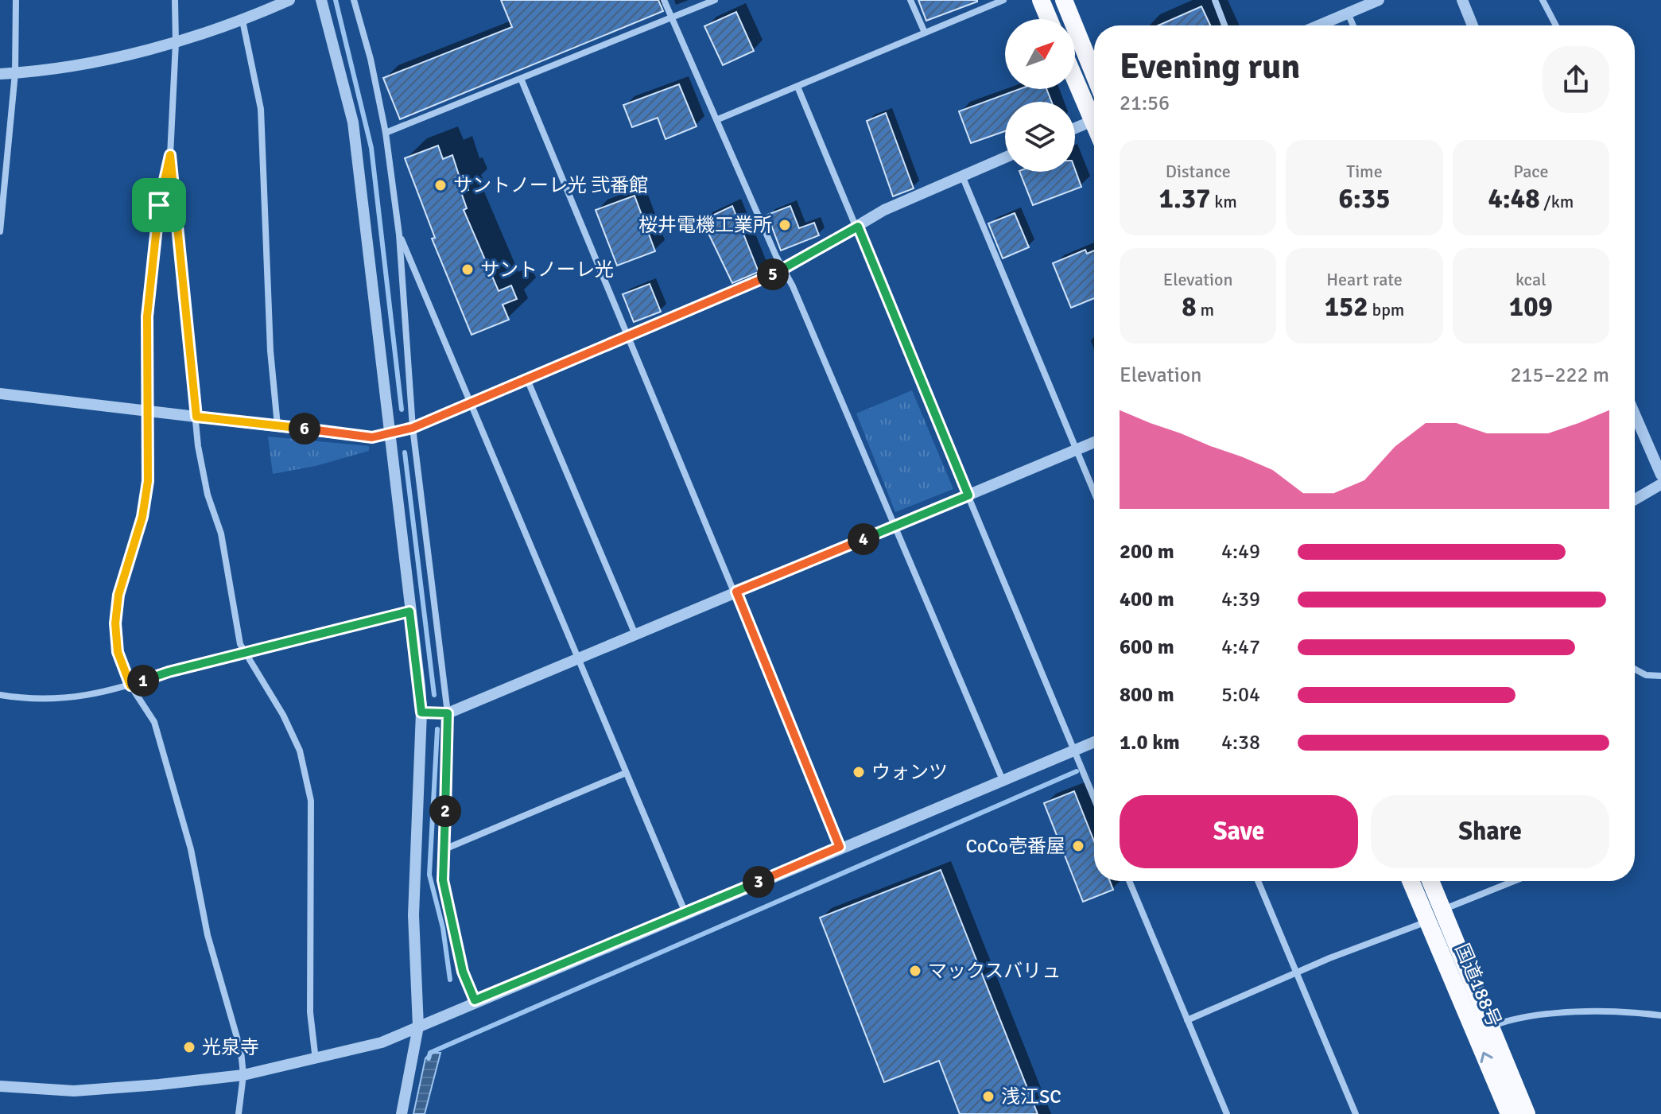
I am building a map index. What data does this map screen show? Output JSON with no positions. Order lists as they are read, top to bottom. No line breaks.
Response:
{"streets":{"highway":["国道188号"]},"places":["サントノーレ光 弐番館","桜井電機工業所","サントノーレ光","ウォンツ","CoCo壱番屋","マックスバリュ","光泉寺","浅江SC"],"north":"top right","page":{"heading":["Evening run","21:56"],"stats":[["Distance","1.37 km"],["Time","6:35"],["Pace","4:48 /km"],["Elevation","8 m"],["Heart rate","152 bpm"],["kcal","109"]],"pins":["5","6","4","1","2","3"],"chart":["Elevation","215–222 m"],"list":[{"name":"200 m","note":"4:49"},{"name":"400 m","note":"4:39"},{"name":"600 m","note":"4:47"},{"name":"800 m","note":"5:04"},{"name":"1.0 km","note":"4:38"}],"buttons":["Save","Share"]}}
